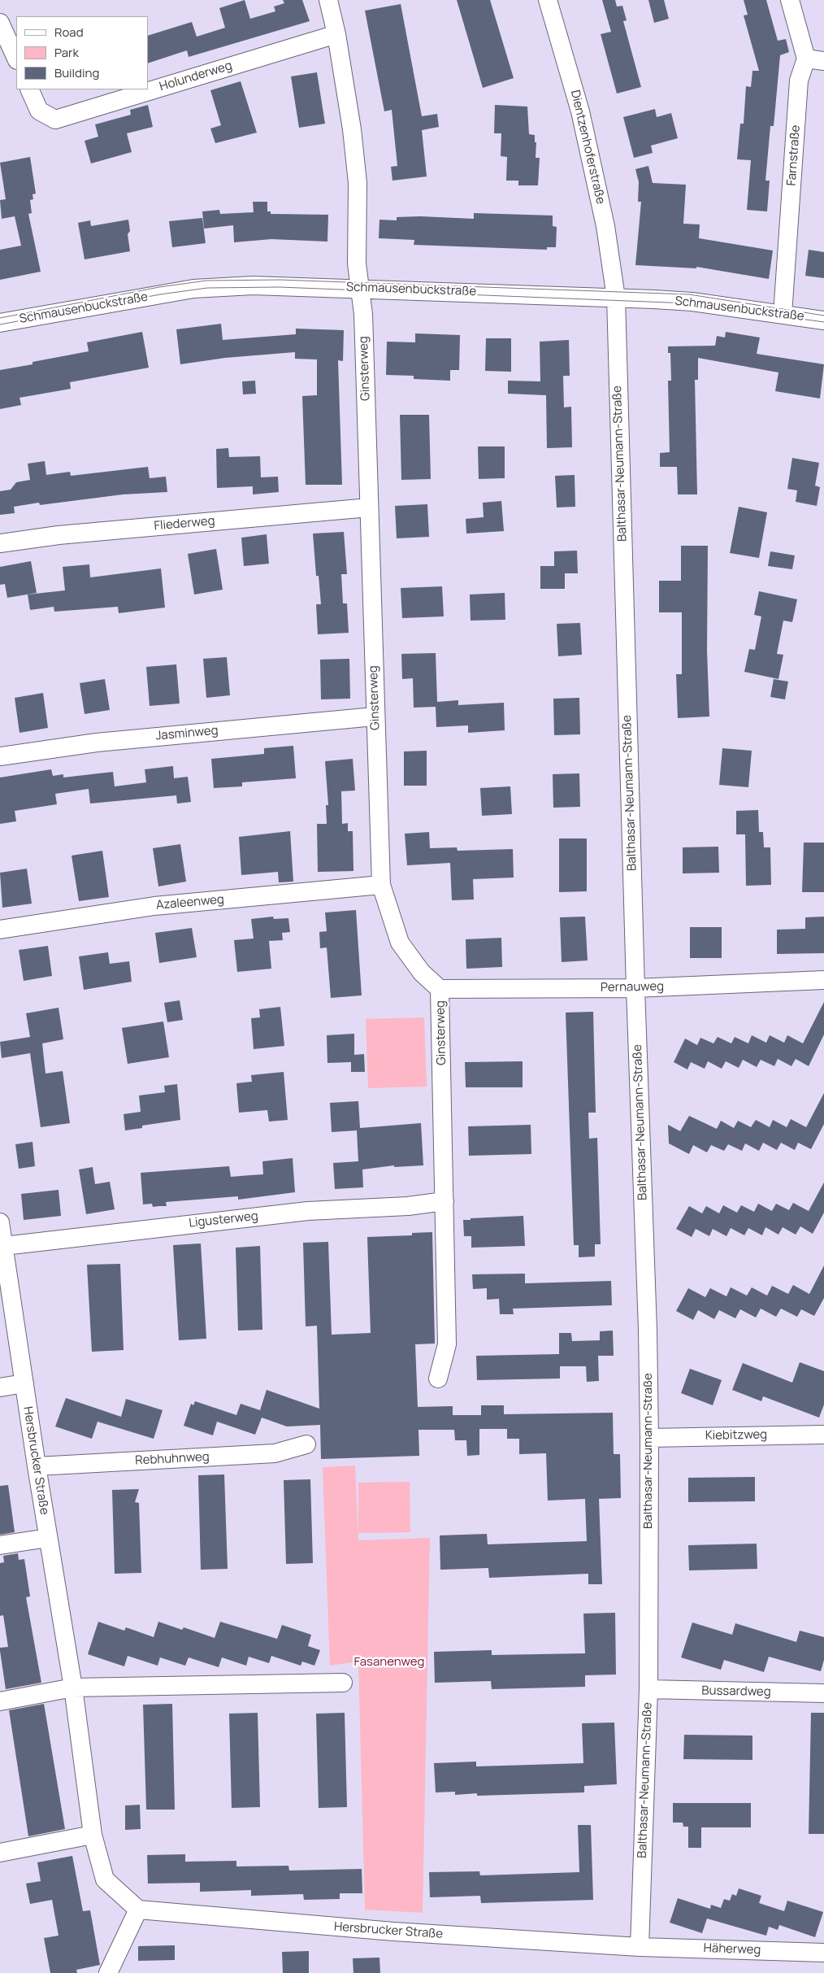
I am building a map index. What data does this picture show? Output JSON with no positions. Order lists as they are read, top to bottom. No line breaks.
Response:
{"streets":{"street":["Holunderweg","Dientzenhoferstraße","Farnstraße","Schmausenbuckstraße","Ginsterweg","Balthasar-Neumann-Straße","Fliederweg","Jasminweg","Azaleenweg","Pernauweg","Ligusterweg","Kiebitzweg","Rebhuhnweg","Hersbrucker Straße","Bussardweg","Häherweg"]},"crossings":[["Holunderweg","Ginsterweg"],["Dientzenhoferstraße","Schmausenbuckstraße"],["Dientzenhoferstraße","Balthasar-Neumann-Straße"],["Farnstraße","Schmausenbuckstraße"],["Schmausenbuckstraße","Ginsterweg"],["Schmausenbuckstraße","Balthasar-Neumann-Straße"],["Ginsterweg","Fliederweg"],["Ginsterweg","Jasminweg"],["Ginsterweg","Azaleenweg"],["Ginsterweg","Pernauweg"],["Ginsterweg","Ligusterweg"],["Balthasar-Neumann-Straße","Pernauweg"],["Balthasar-Neumann-Straße","Kiebitzweg"],["Balthasar-Neumann-Straße","Hersbrucker Straße"],["Balthasar-Neumann-Straße","Bussardweg"],["Balthasar-Neumann-Straße","Häherweg"],["Ligusterweg","Hersbrucker Straße"],["Rebhuhnweg","Hersbrucker Straße"],["Hersbrucker Straße","Häherweg"]],"parks":["Fasanenweg"],"legend":["Road","Park","Building"]}
